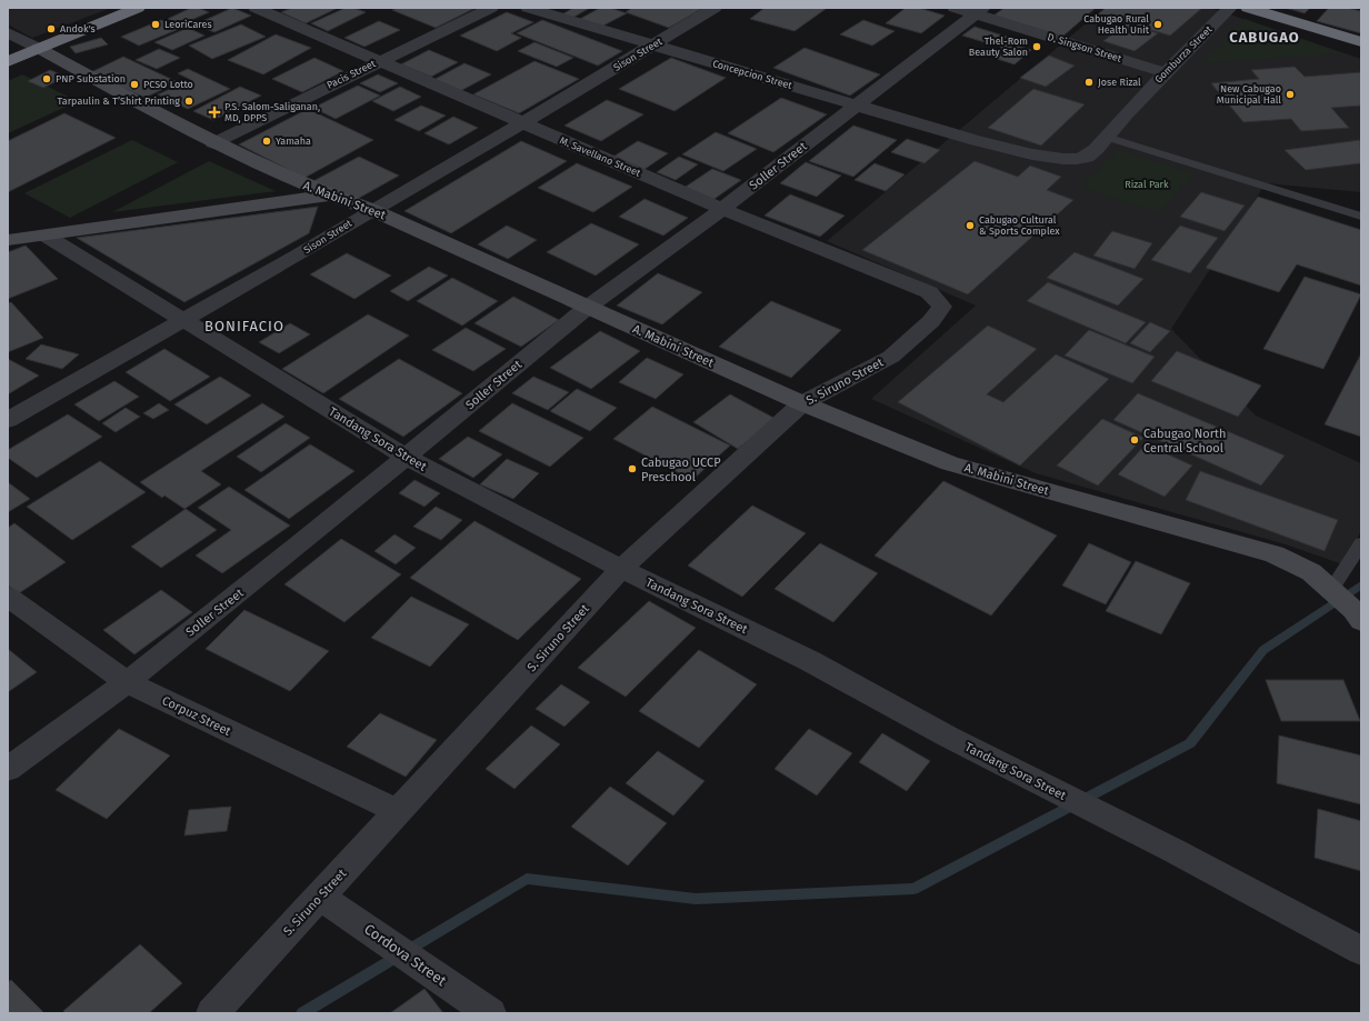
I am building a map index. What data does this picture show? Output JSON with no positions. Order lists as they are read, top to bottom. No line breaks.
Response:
{"streets":{"street":["D. Singson Street","Sison Street","Gomburza Street","Pacis Street","Concepcion Street","M. Savellano Street","Soller Street","A. Mabini Street","S. Siruno Street","Tandang Sora Street","Corpuz Street","Cordova Street"]},"crossings":[["D. Singson Street","Gomburza Street"],["D. Singson Street","Soller Street"],["Sison Street","Concepcion Street"],["Sison Street","M. Savellano Street"],["Sison Street","A. Mabini Street"],["Sison Street","Tandang Sora Street"],["Gomburza Street","Concepcion Street"],["Pacis Street","M. Savellano Street"],["Pacis Street","A. Mabini Street"],["Concepcion Street","Soller Street"],["M. Savellano Street","Soller Street"],["M. Savellano Street","S. Siruno Street"],["Soller Street","A. Mabini Street"],["Soller Street","Tandang Sora Street"],["Soller Street","Corpuz Street"],["A. Mabini Street","S. Siruno Street"],["S. Siruno Street","Tandang Sora Street"],["S. Siruno Street","Corpuz Street"],["S. Siruno Street","Cordova Street"]],"districts":["CABUGAO","BONIFACIO"],"parks":["Rizal Park"],"places":{"other":["LeoriCares","Cabugao Rural Health Unit","Andok's","Thel-Rom Beauty Salon","PNP Substation","Jose Rizal","PCSO Lotto","New Cabugao Municipal Hall","Tarpaulin & T’Shirt Printing","Yamaha","Cabugao Cultural & Sports Complex","Cabugao North Central School","Cabugao UCCP Preschool"],"health":["P.S. Salom-Saliganan, MD, DPPS"]}}
